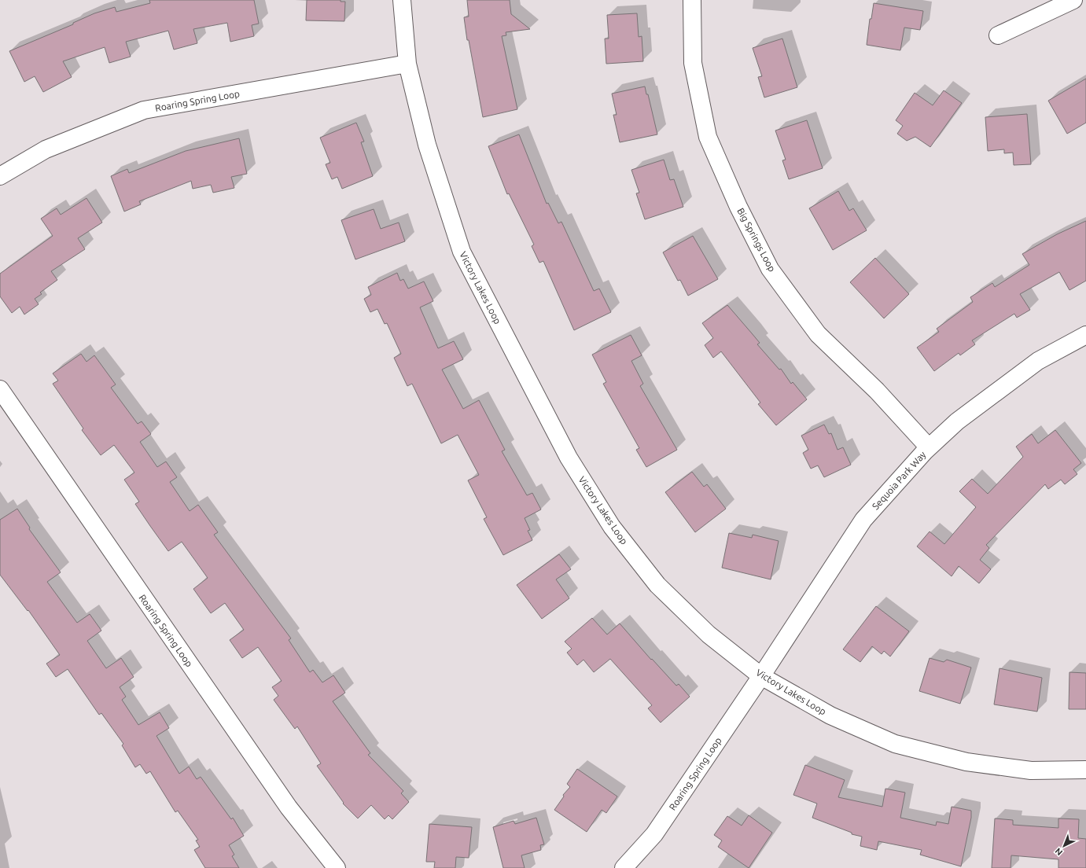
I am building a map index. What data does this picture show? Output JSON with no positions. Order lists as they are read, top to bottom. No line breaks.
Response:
{"streets":{"street":["Roaring Spring Loop","Big Springs Loop","Victory Lakes Loop","Sequoia Park Way"]},"crossings":[["Roaring Spring Loop","Victory Lakes Loop"],["Roaring Spring Loop","Sequoia Park Way"],["Big Springs Loop","Sequoia Park Way"],["Victory Lakes Loop","Sequoia Park Way"]],"north":"bottom left"}
